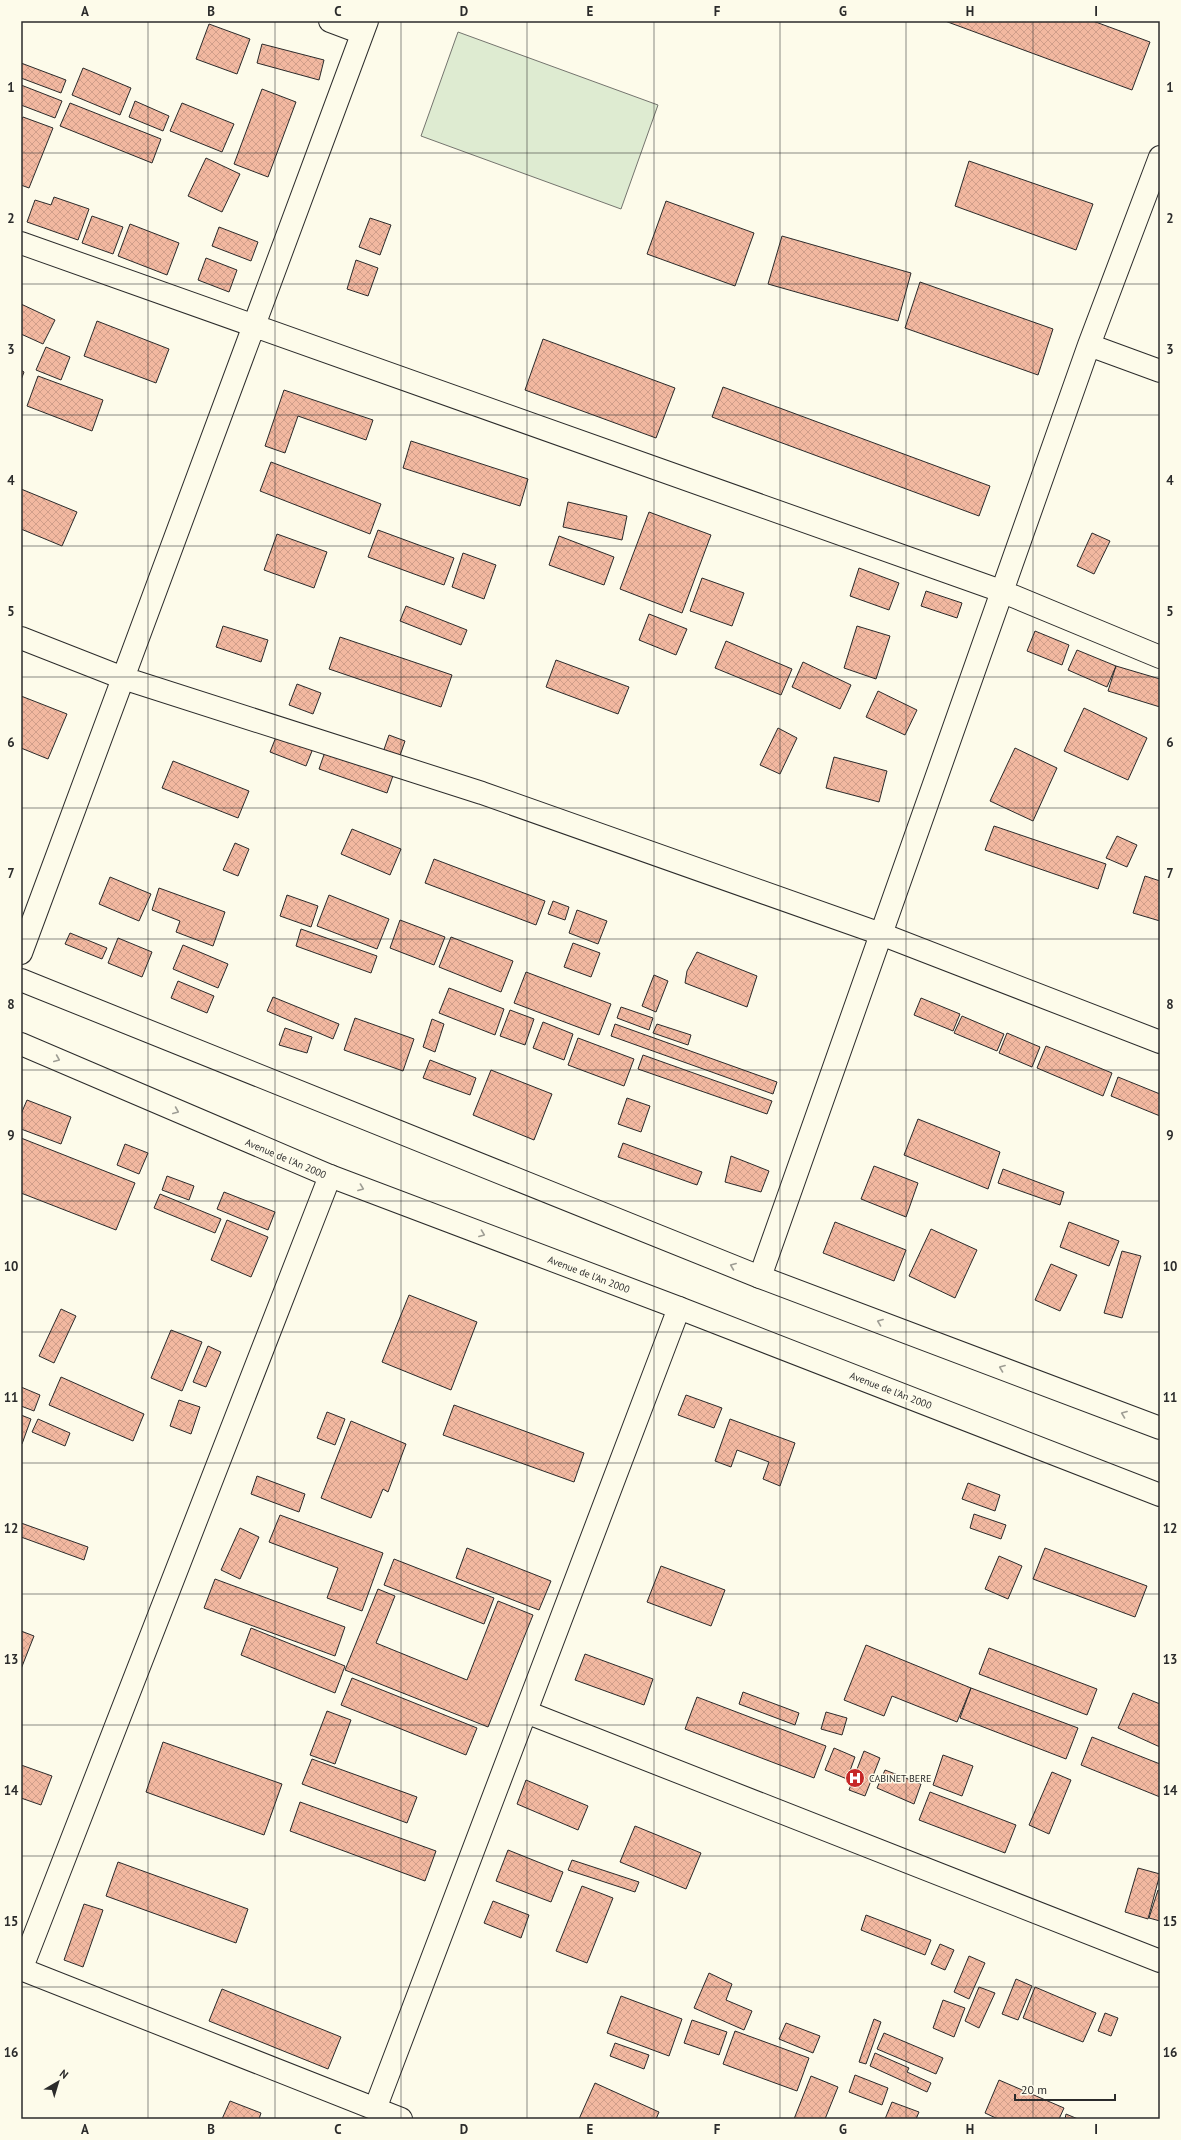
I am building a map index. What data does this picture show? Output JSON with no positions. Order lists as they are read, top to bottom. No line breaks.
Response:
{"streets":{"street":["Avenue de l'An 2000"]},"places":{"hospital":["CABINET BERE"]},"scale_bar":"20 m","north":"top right","grid":{"columns":["A","B","C","D","E","F","G","H","I"],"rows":["1","2","3","4","5","6","7","8","9","10","11","12","13","14","15","16"]}}
